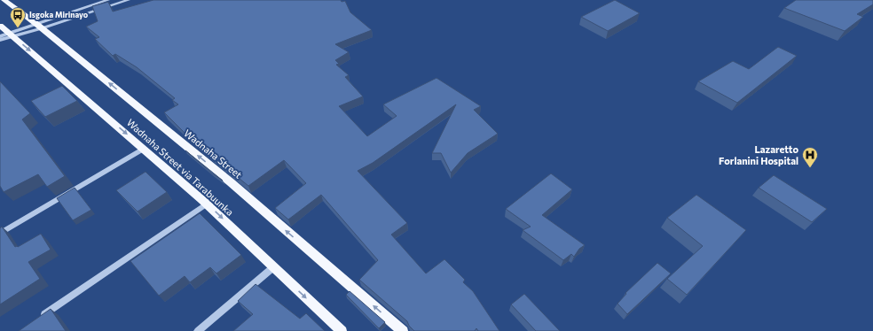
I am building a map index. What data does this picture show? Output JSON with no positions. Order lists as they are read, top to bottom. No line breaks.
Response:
{"streets":{"main road":["Wadnaha Street","Wadnaha Street via Tarabuunka"]},"one_way":["Wadnaha Street","Wadnaha Street via Tarabuunka"],"places":{"bus stop":["Isgoka Mirinayo"],"hospital":["Lazaretto Forlanini Hospital"]}}
